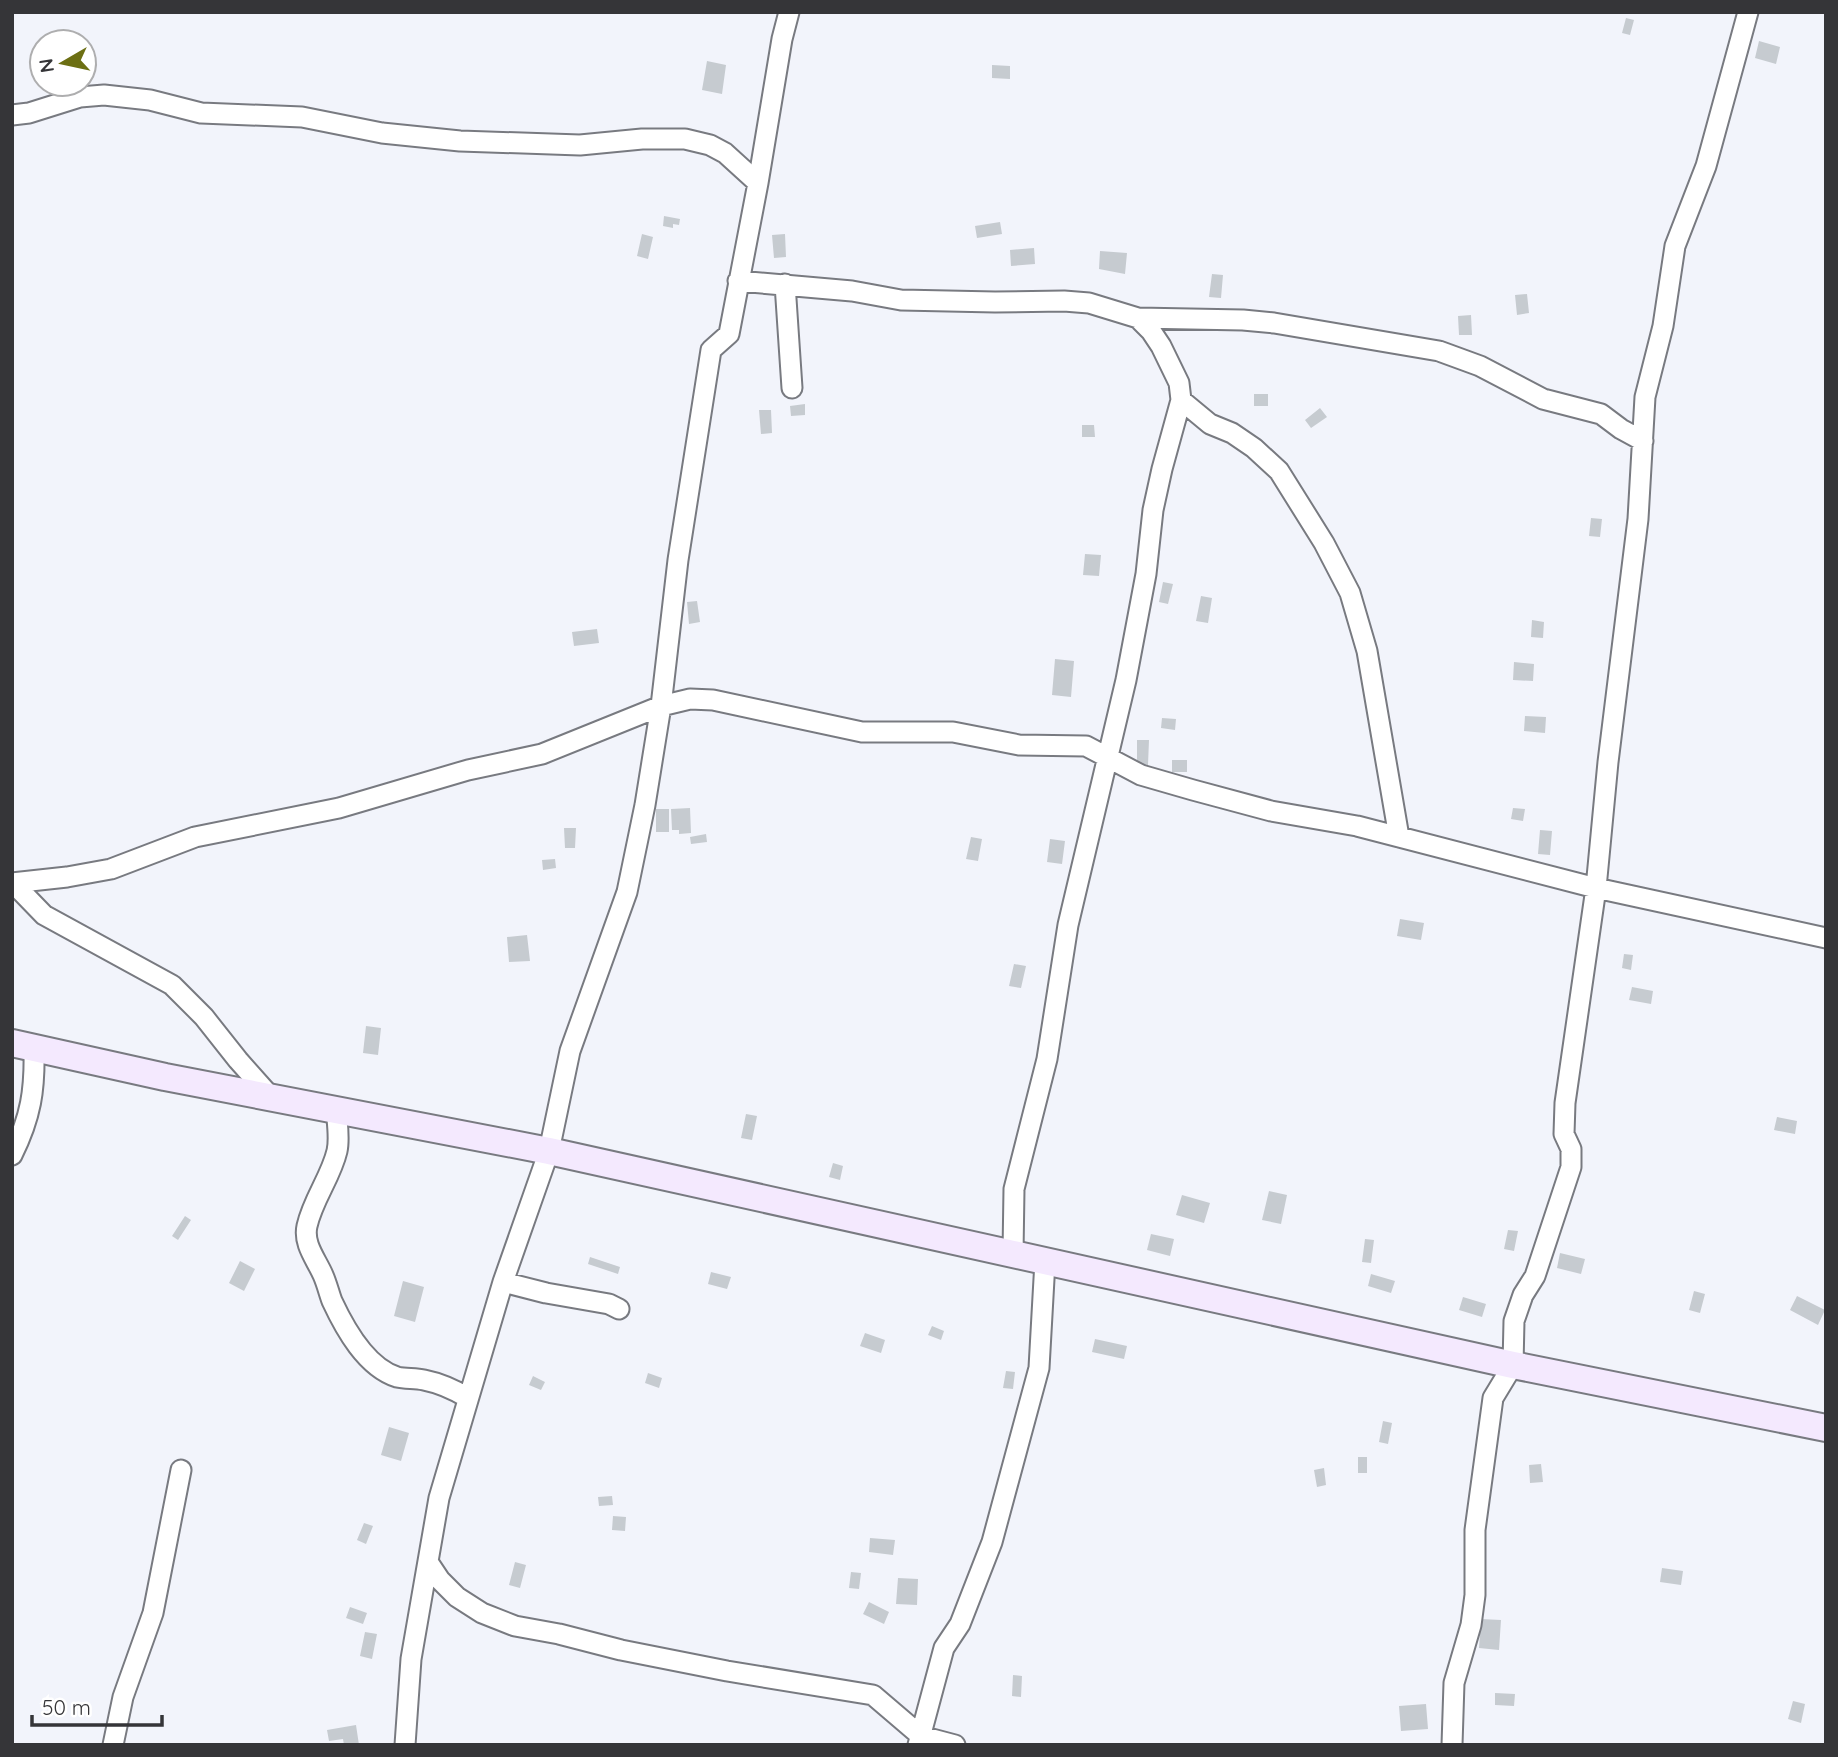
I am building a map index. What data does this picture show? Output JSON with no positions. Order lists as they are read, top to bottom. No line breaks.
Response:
{"scale_bar":"50 m","north":"left"}
